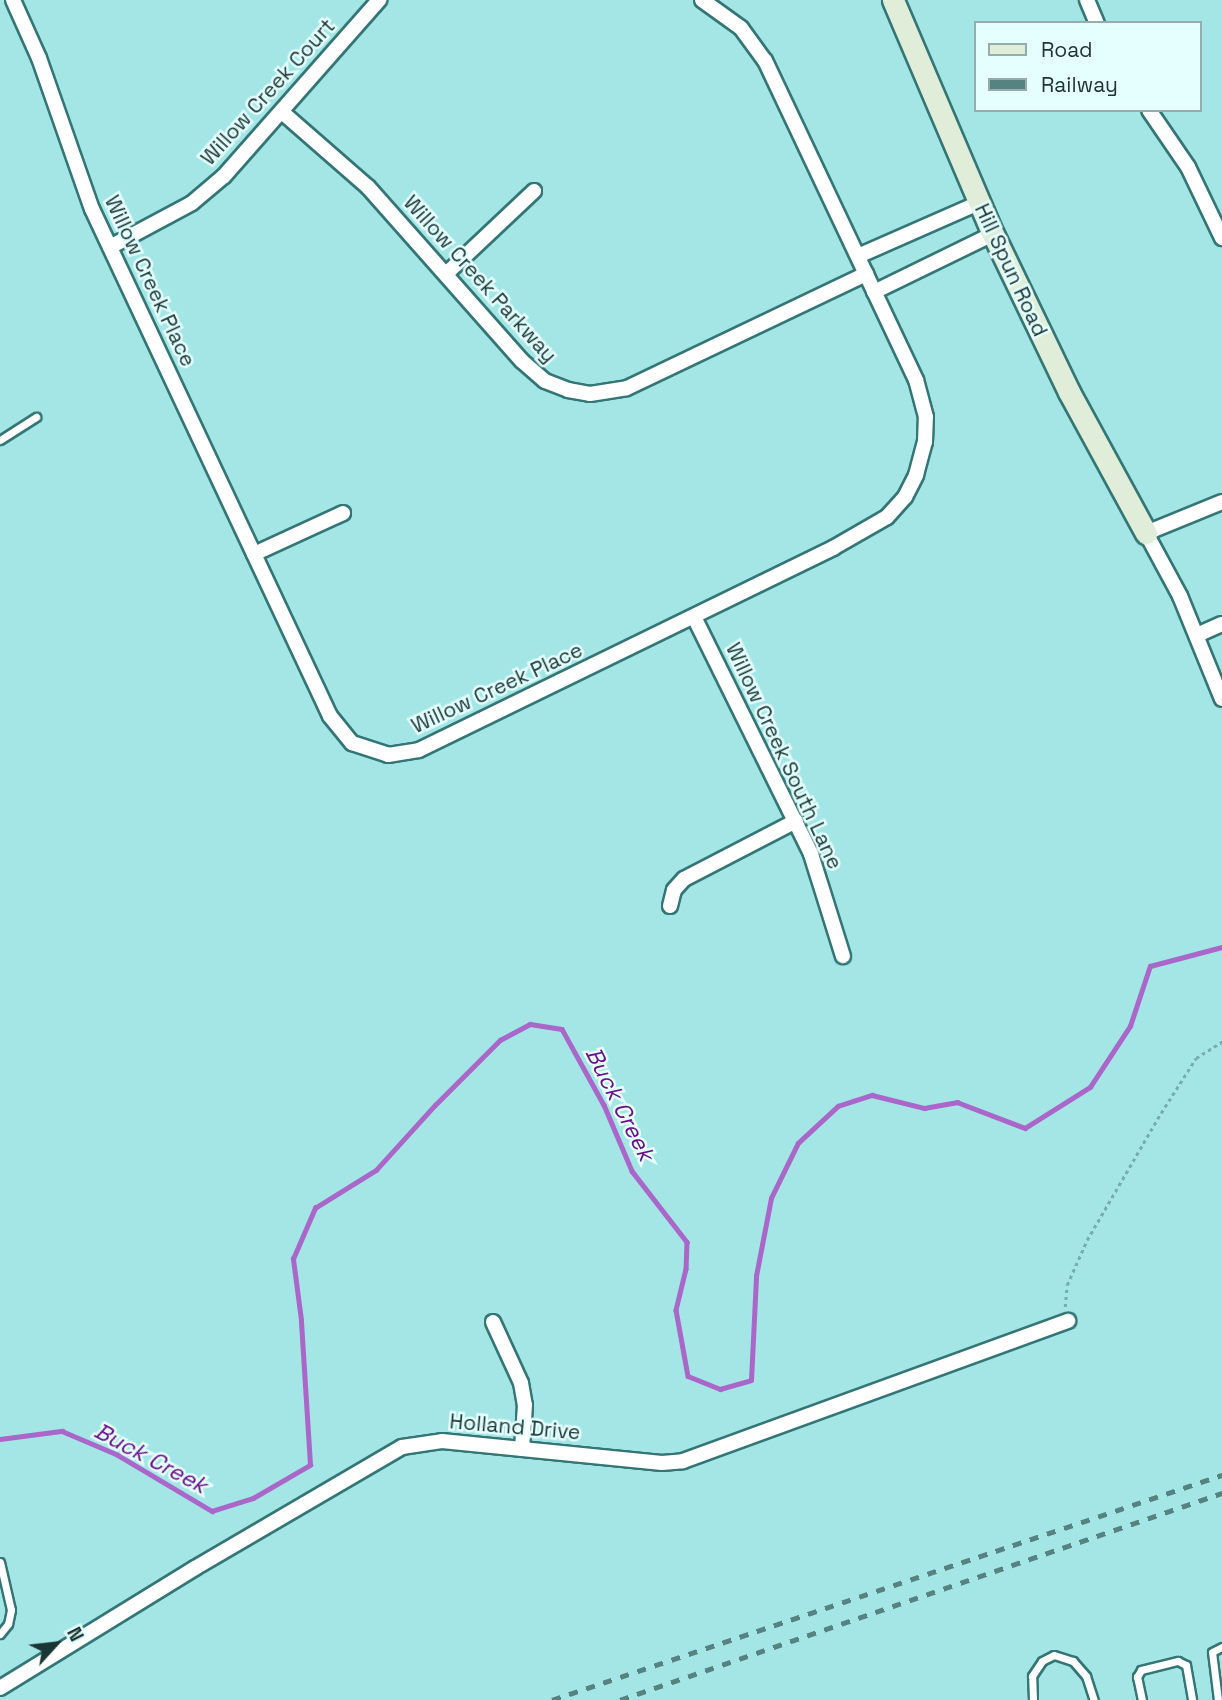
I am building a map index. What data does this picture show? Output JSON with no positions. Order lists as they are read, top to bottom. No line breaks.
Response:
{"streets":{"street":["Willow Creek Court","Hill Spun Road","Willow Creek Parkway","Willow Creek Place","Willow Creek South Lane","Holland Drive"]},"crossings":[["Willow Creek Court","Willow Creek Parkway"],["Willow Creek Court","Willow Creek Place"],["Willow Creek Parkway","Willow Creek Place"],["Willow Creek Place","Willow Creek South Lane"]],"water":["Buck Creek"],"legend":["Road","Railway"],"north":"top right"}
